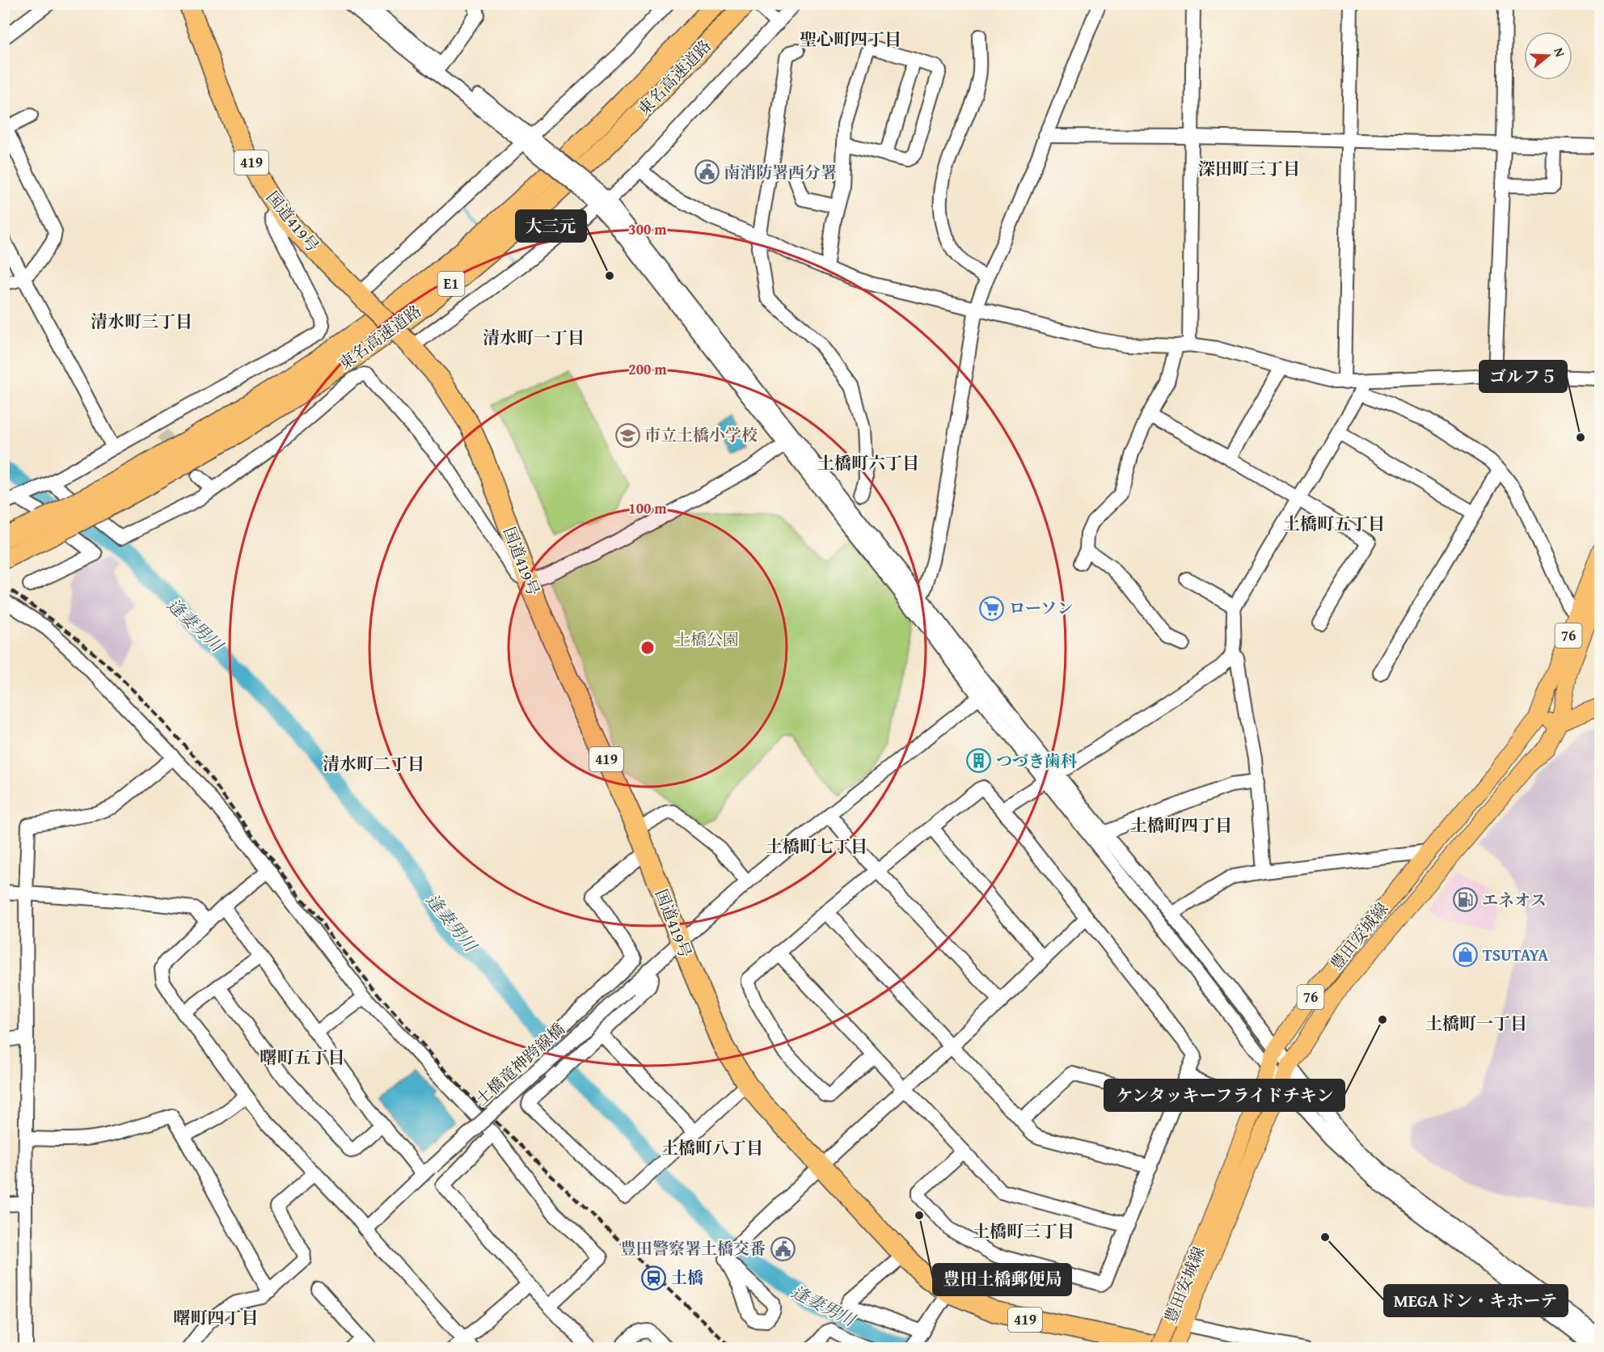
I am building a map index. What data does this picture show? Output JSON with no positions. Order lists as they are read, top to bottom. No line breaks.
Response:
{"streets":{"highway":["東名高速道路","419","国道419号","E1"],"main road":["76","豊田安城線"],"street":["土橋竜神跨線橋"]},"crossings":[["国道419号","豊田安城線"],["国道419号","土橋竜神跨線橋"]],"districts":["聖心町四丁目","深田町三丁目","清水町三丁目","清水町一丁目","土橋町六丁目","土橋町五丁目","清水町二丁目","土橋町四丁目","土橋町七丁目","土橋町一丁目","曙町五丁目","土橋町八丁目","土橋町三丁目","曙町四丁目"],"water":["逢妻男川"],"parks":["土橋公園"],"places":{"public building":["南消防署西分署","豊田警察署土橋交番"],"other":["大三元","ゴルフ５","ケンタッキーフライドチキン","豊田土橋郵便局","MEGAドン・キホーテ"],"school or university":["市立土橋小学校"],"supermarket":["ローソン"],"building":["つづき歯科"],"fuel station":["エネオス"],"shop":["TSUTAYA"],"station":["土橋"]},"north":"right","rings":["300 m","200 m","100 m"]}
